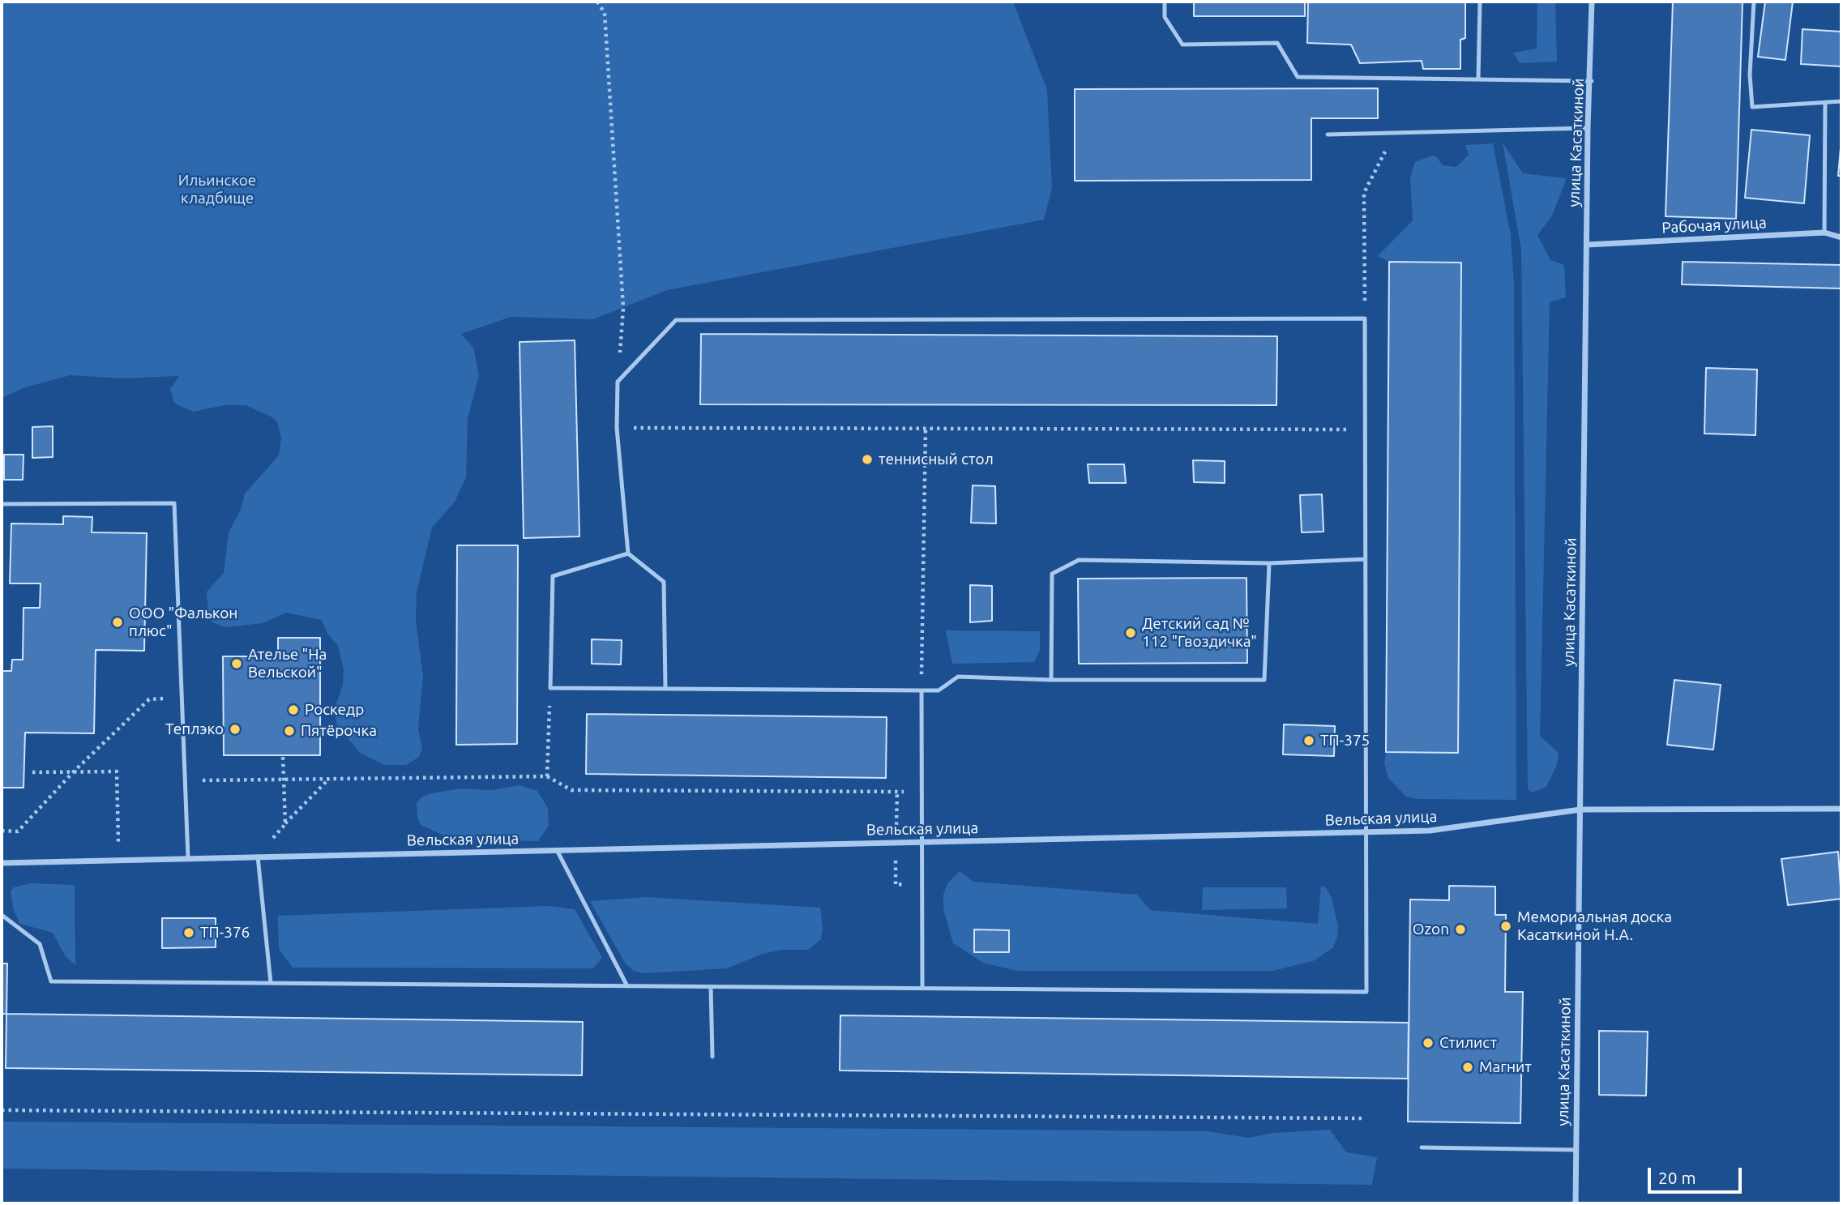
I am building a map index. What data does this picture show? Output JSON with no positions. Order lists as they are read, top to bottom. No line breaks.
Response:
{"streets":{"street":["улица Касаткиной","Рабочая улица","Вельская улица"]},"crossings":[["улица Касаткиной","Рабочая улица"],["улица Касаткиной","Вельская улица"]],"parks":["Ильинское кладбище"],"places":["теннисный стол","ООО \"Фалькон плюс\"","Детский сад № 112 \"Гвоздичка\"","Ателье \"На Вельской\"","Роскедр","Теплэко","Пятёрочка","ТП-375","Мемориальная доска Касаткиной Н.А.","Ozon","ТП-376","Стилист","Магнит"],"scale_bar":"20 m"}
